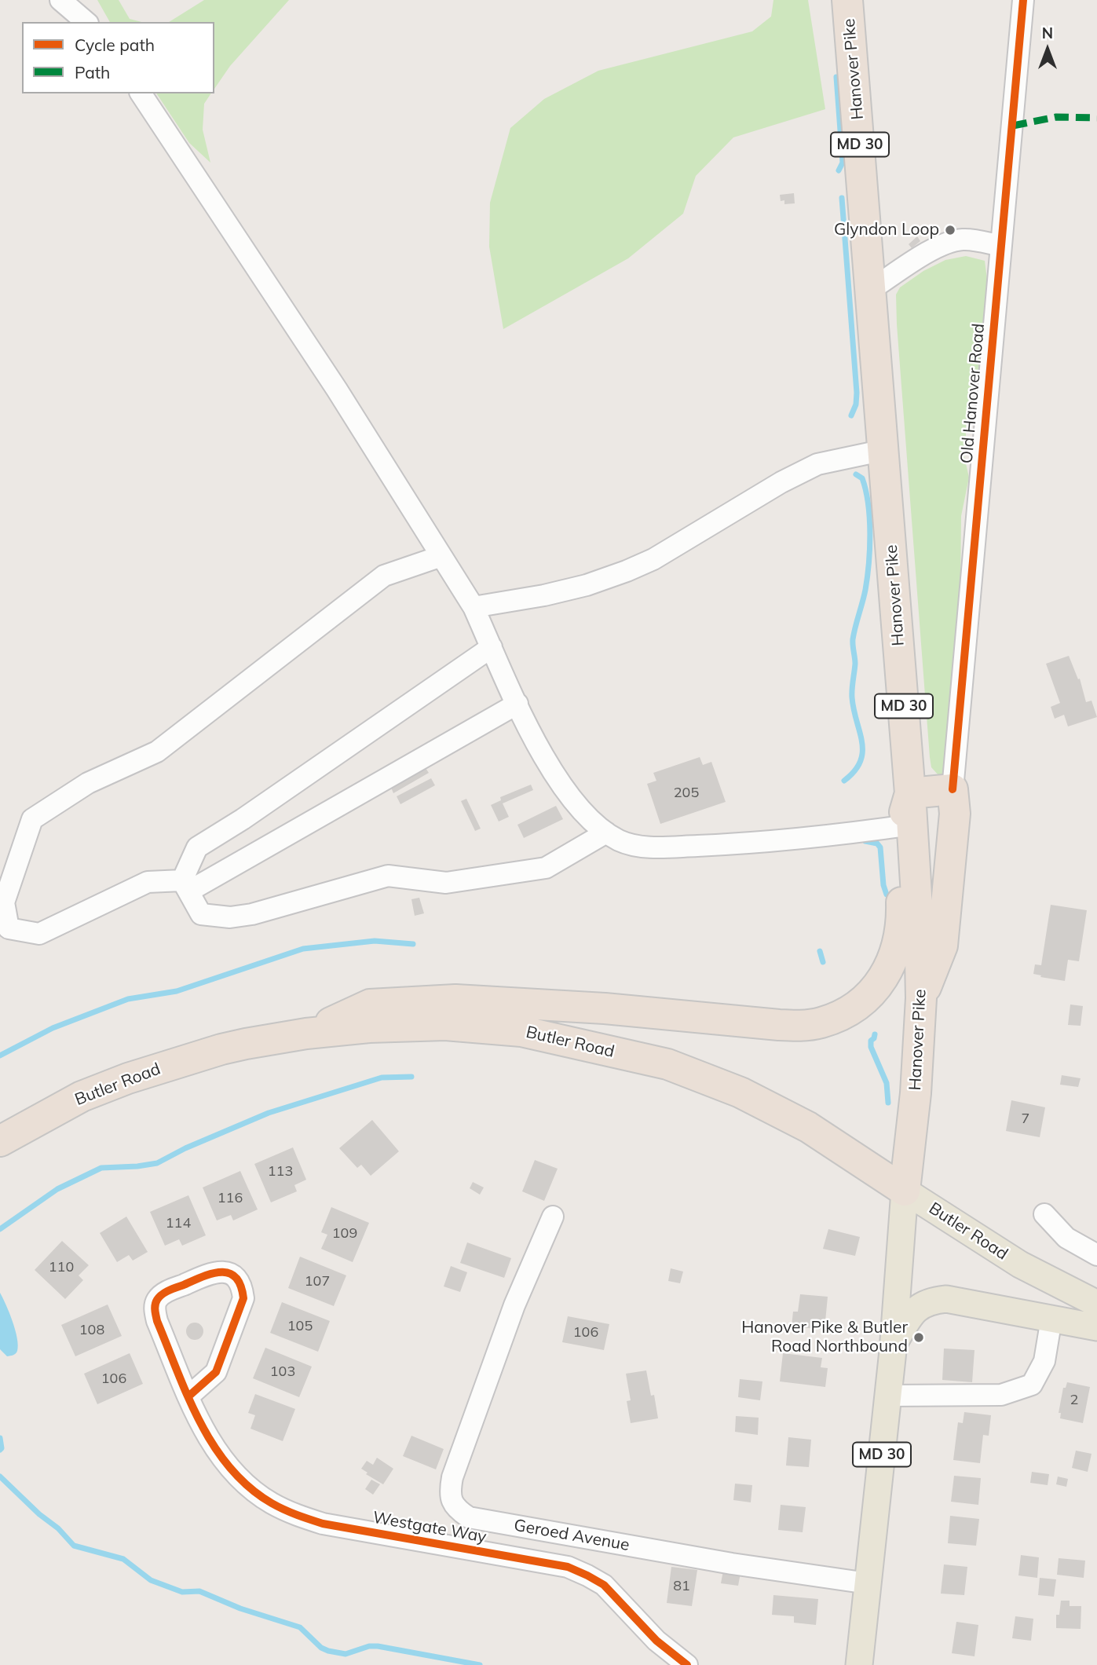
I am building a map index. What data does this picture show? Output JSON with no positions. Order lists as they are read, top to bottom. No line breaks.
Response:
{"streets":{"highway":["Hanover Pike","MD 30","Butler Road"],"street":["Old Hanover Road","Westgate Way","Geroed Avenue"]},"crossings":[["Hanover Pike","MD 30"],["Hanover Pike","Butler Road"],["MD 30","Butler Road"],["MD 30","Geroed Avenue"]],"places":["Glyndon Loop","Hanover Pike & Butler Road Northbound"],"house_numbers":["205","7","113","116","114","109","110","107","105","108","106","103","106","2","81"],"legend":["Cycle path","Path"],"north":"top"}
